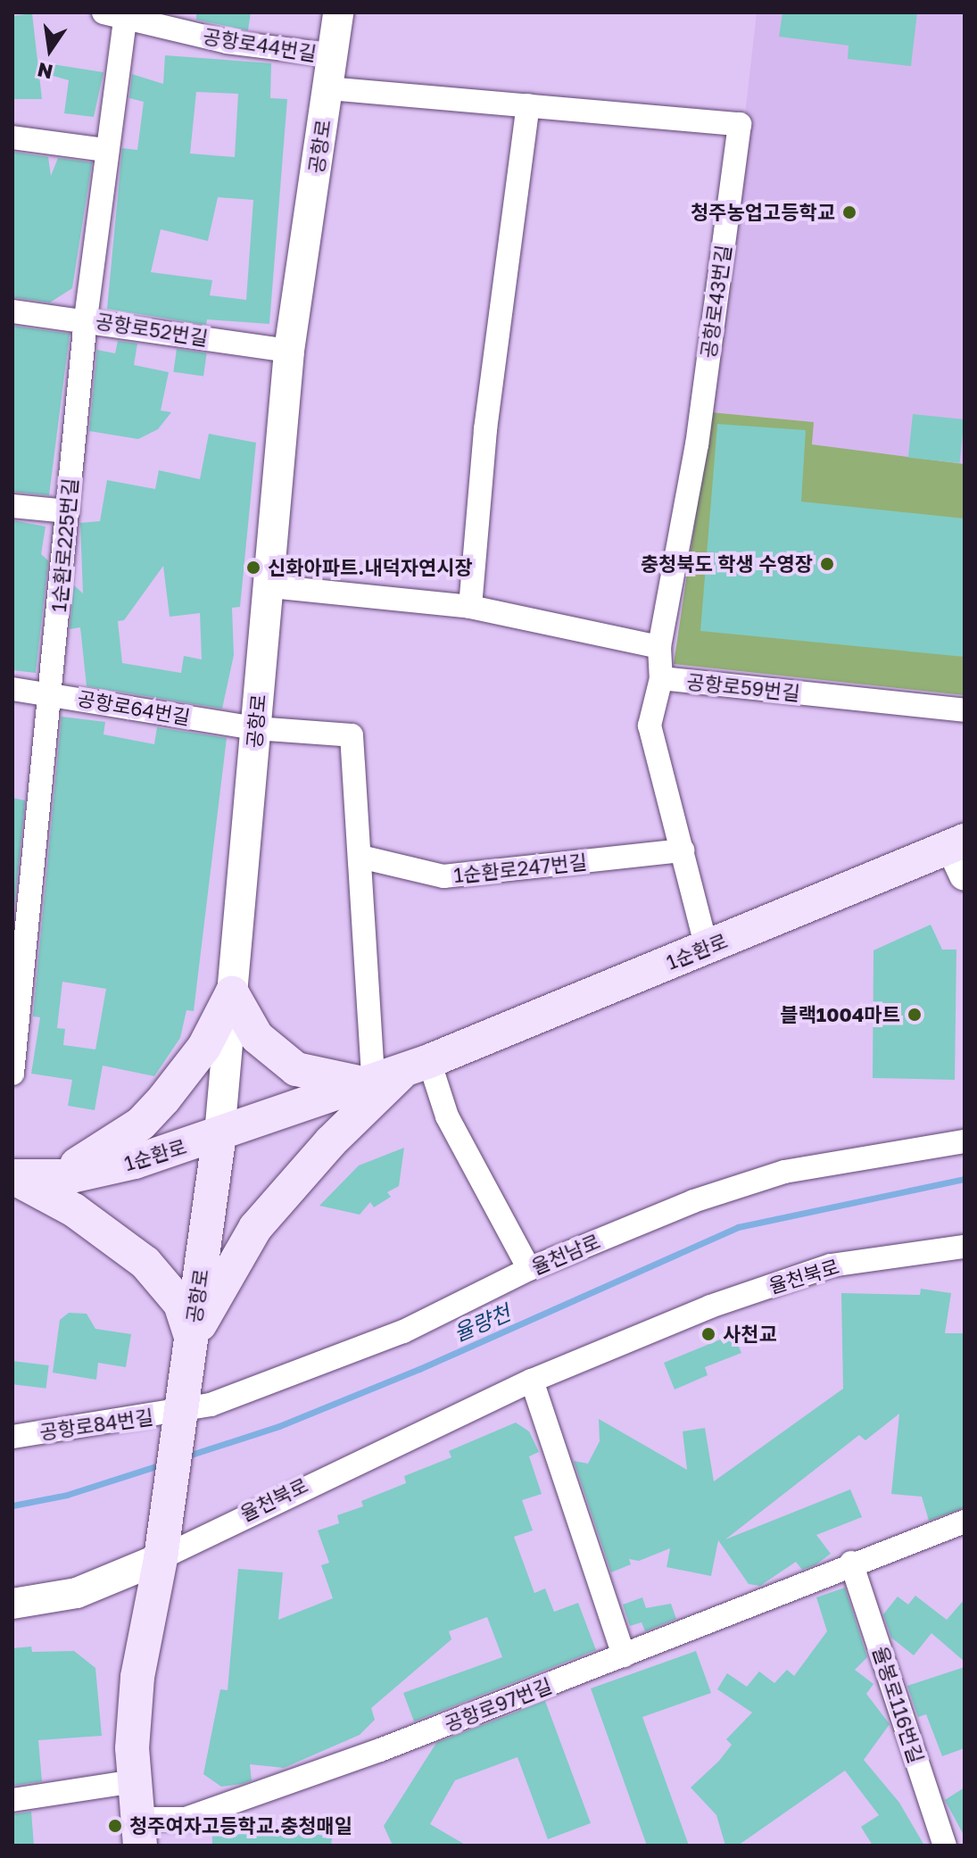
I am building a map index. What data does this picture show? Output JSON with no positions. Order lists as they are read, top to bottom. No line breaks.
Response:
{"streets":{"main road":["공항로","1순환로"],"street":["공항로44번길","공항로43번길","공항로52번길","1순환로225번길","공항로59번길","공항로64번길","1순환로247번길","율천남로","율천북로","공항로84번길","공항로97번길","율봉로116번길"]},"crossings":[["공항로44번길","공항로"],["공항로44번길","1순환로225번길"],["공항로","공항로43번길"],["공항로","공항로52번길"],["공항로","공항로64번길"],["공항로","1순환로"],["공항로","율천남로"],["공항로","율천북로"],["공항로","공항로84번길"],["공항로43번길","공항로59번길"],["공항로52번길","1순환로225번길"],["1순환로225번길","공항로64번길"],["율천남로","공항로84번길"],["공항로97번길","율봉로116번길"]],"water":["율량천"],"places":["청주농업고등학교","충청북도 학생 수영장","신화아파트.내덕자연시장","블랙1004마트","사천교","청주여자고등학교.충청매일"],"north":"bottom"}
